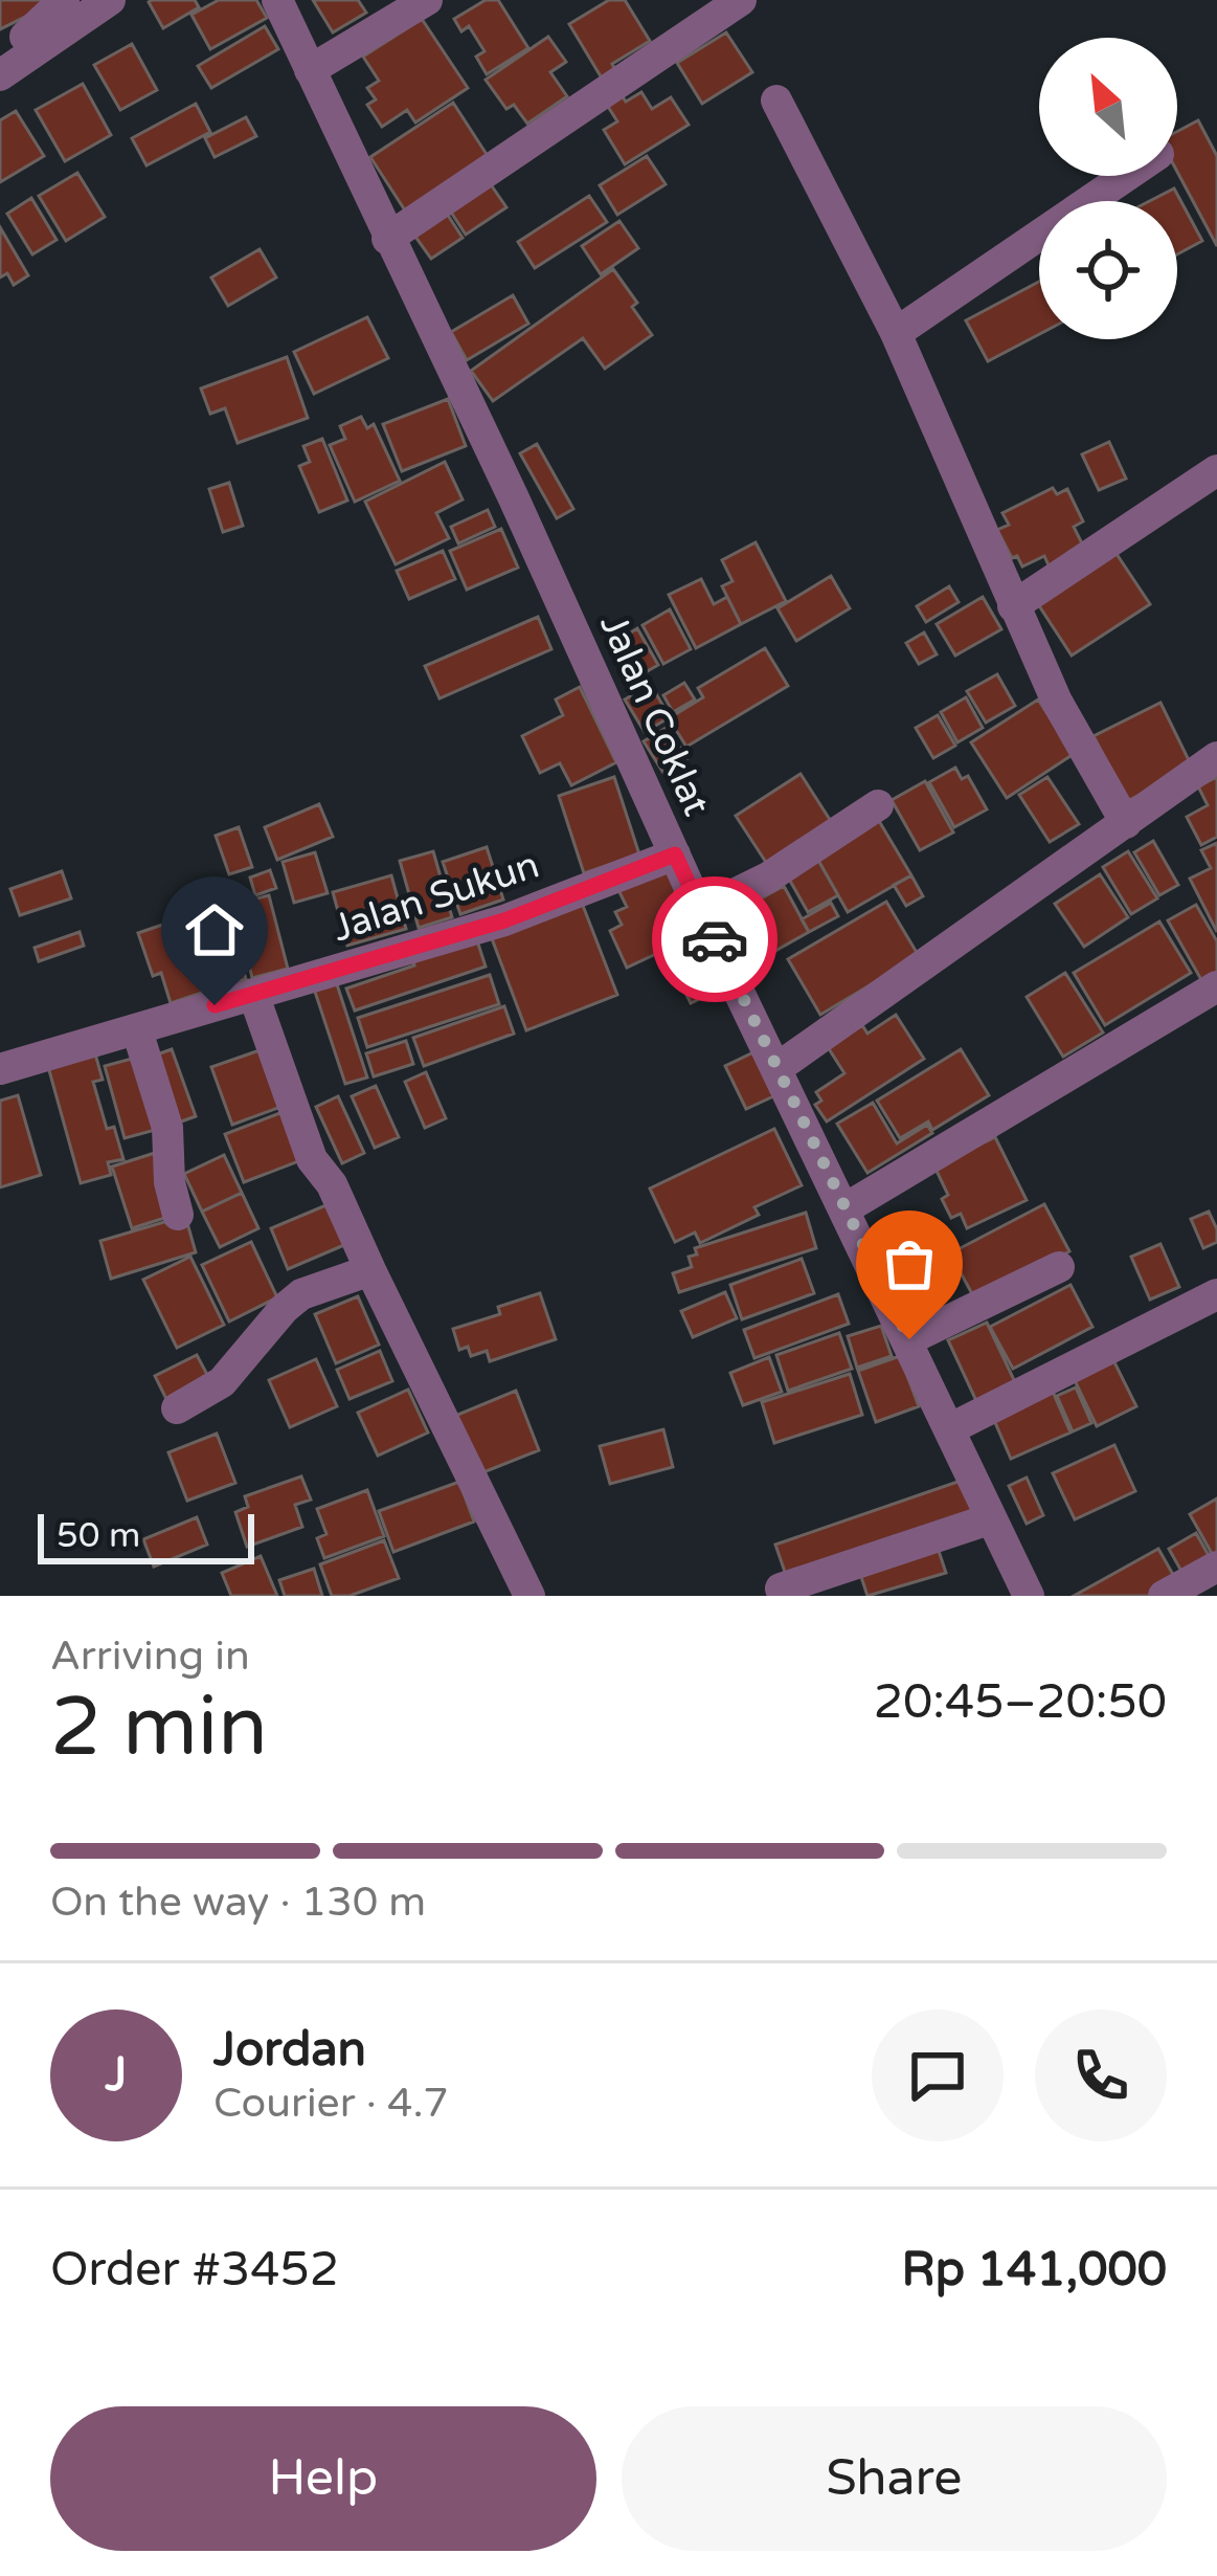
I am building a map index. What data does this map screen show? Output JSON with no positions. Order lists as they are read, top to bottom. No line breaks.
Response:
{"streets":{"street":["Jalan Coklat","Jalan Sukun"]},"crossings":[["Jalan Coklat","Jalan Sukun"]],"scale_bar":"50 m","north":"top left","page":{"scale":"50 m","heading":["2 min","Arriving in","20:45–20:50"],"panel":["Jordan","Courier · 4.7","Order #3452","Rp 141,000"],"bar":"On the way · 130 m","round":"J","buttons":["Help","Share"]}}
